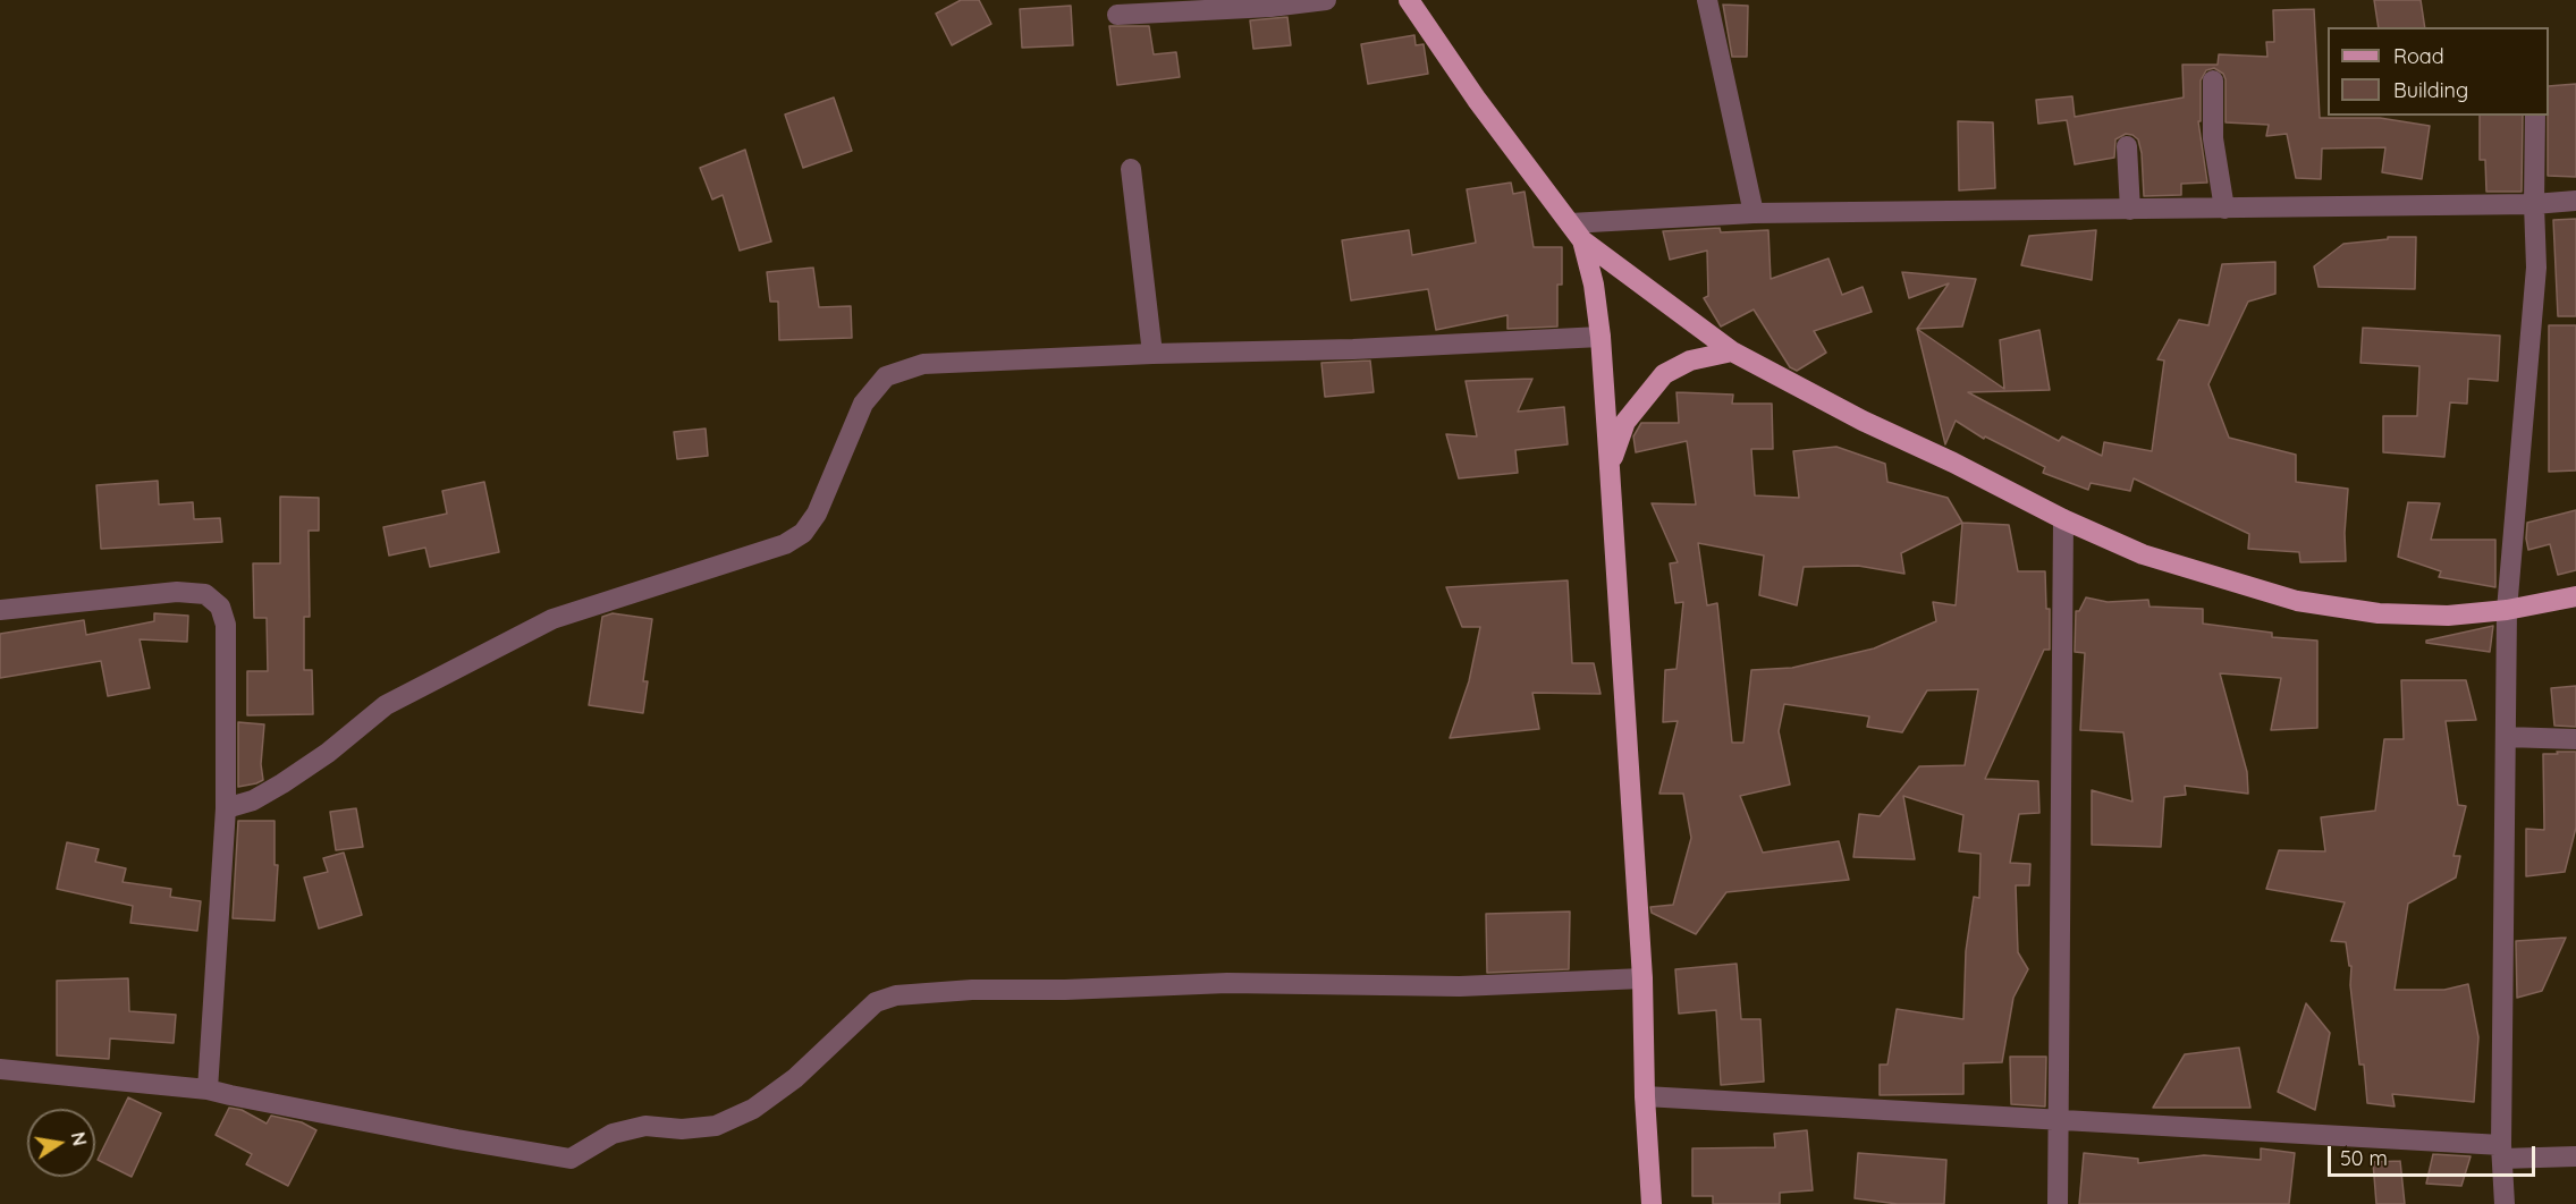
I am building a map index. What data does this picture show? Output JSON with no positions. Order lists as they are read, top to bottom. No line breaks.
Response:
{"legend":["Road","Building"],"scale_bar":"50 m","north":"right"}
